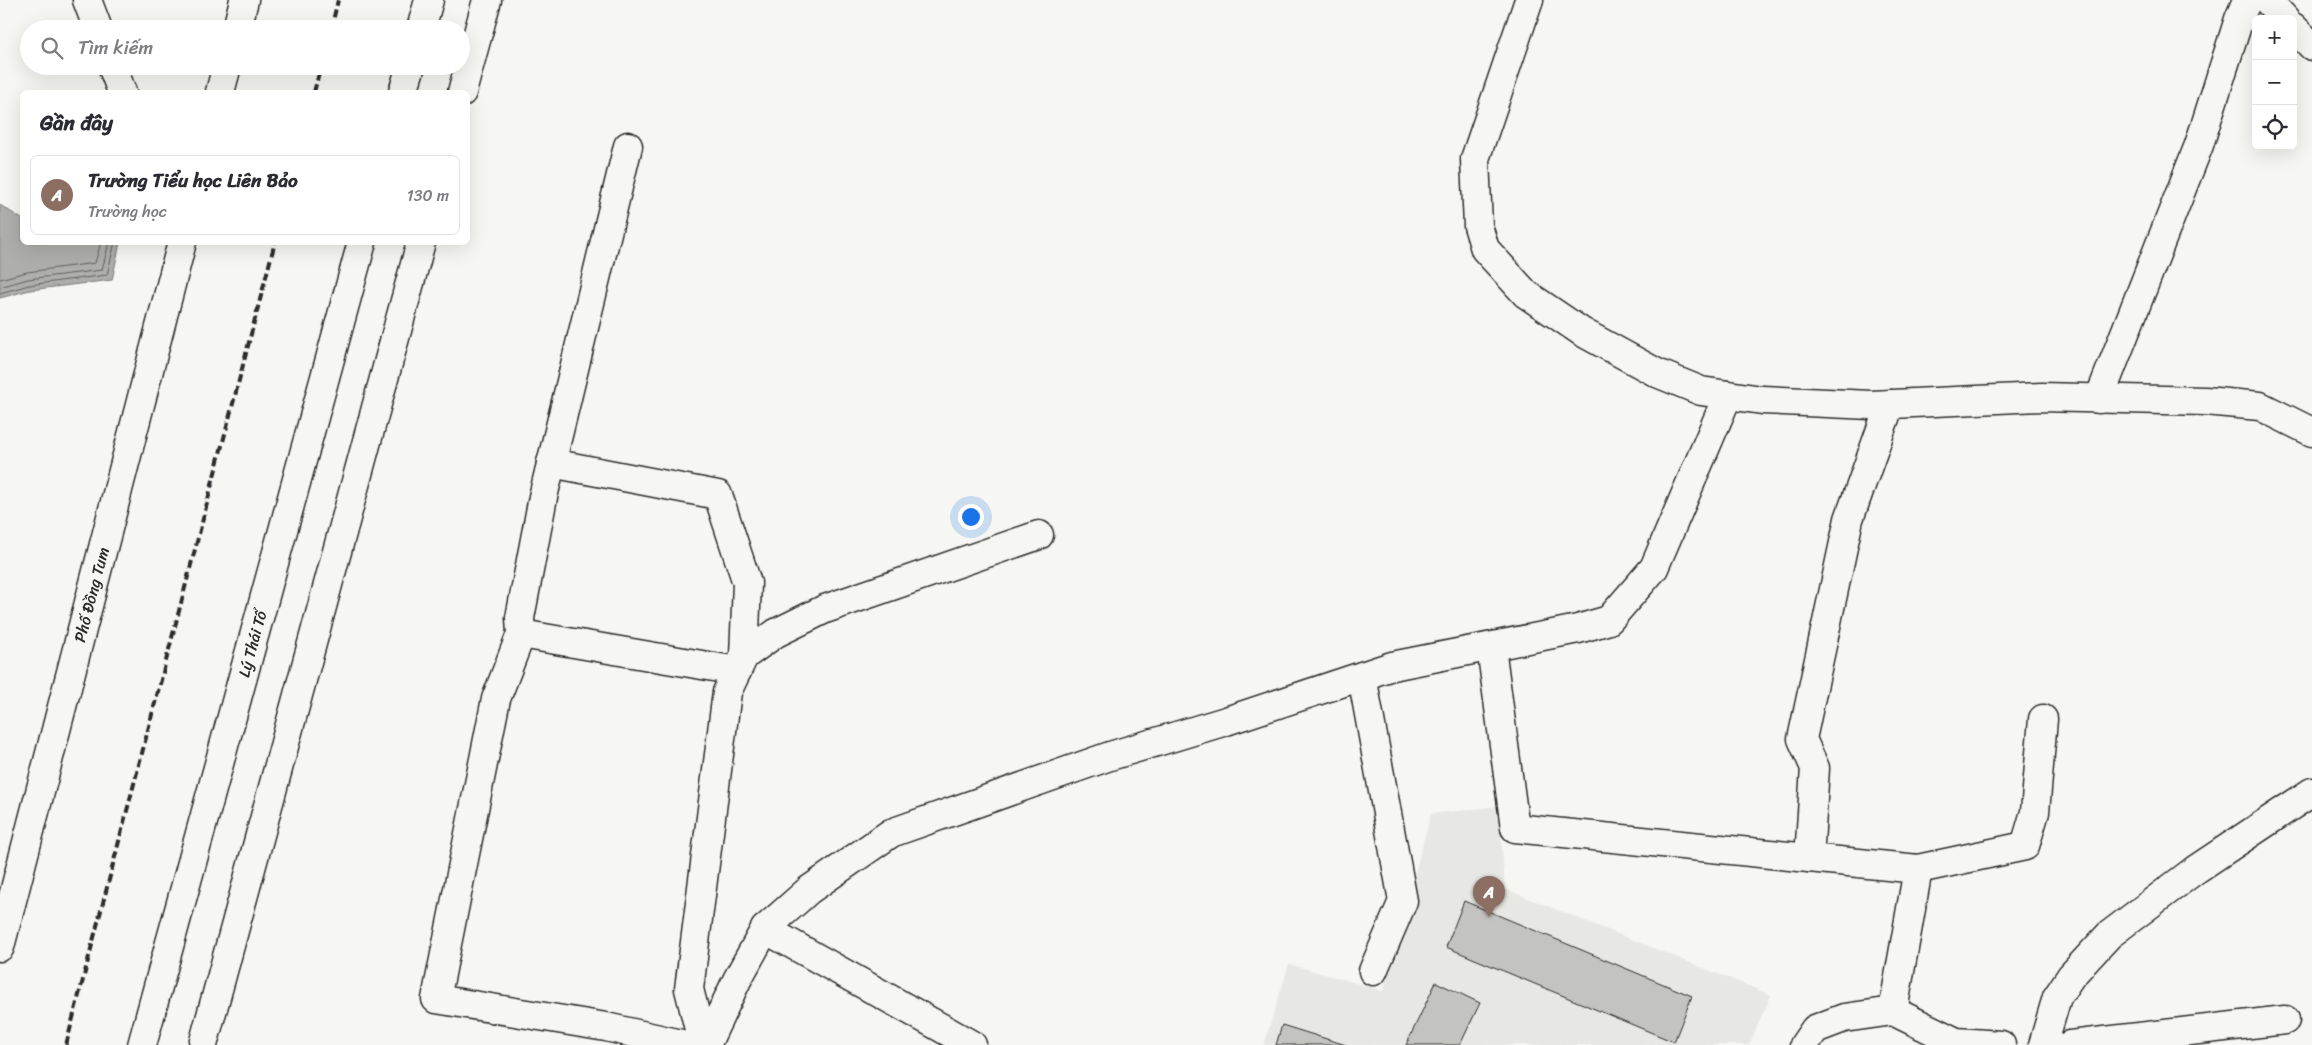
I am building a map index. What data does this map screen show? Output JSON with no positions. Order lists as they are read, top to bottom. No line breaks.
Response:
{"streets":{"street":["Phố Đồng Tum","Lý Thái Tổ"]},"page":{"map_buttons":["+","−"],"search":"Tìm kiếm","heading":"Gần đây","list":[{"mark":"A","name":"Trường Tiểu học Liên Bảo","note":"Trường học","value":"130 m"}],"pins":"A"}}
